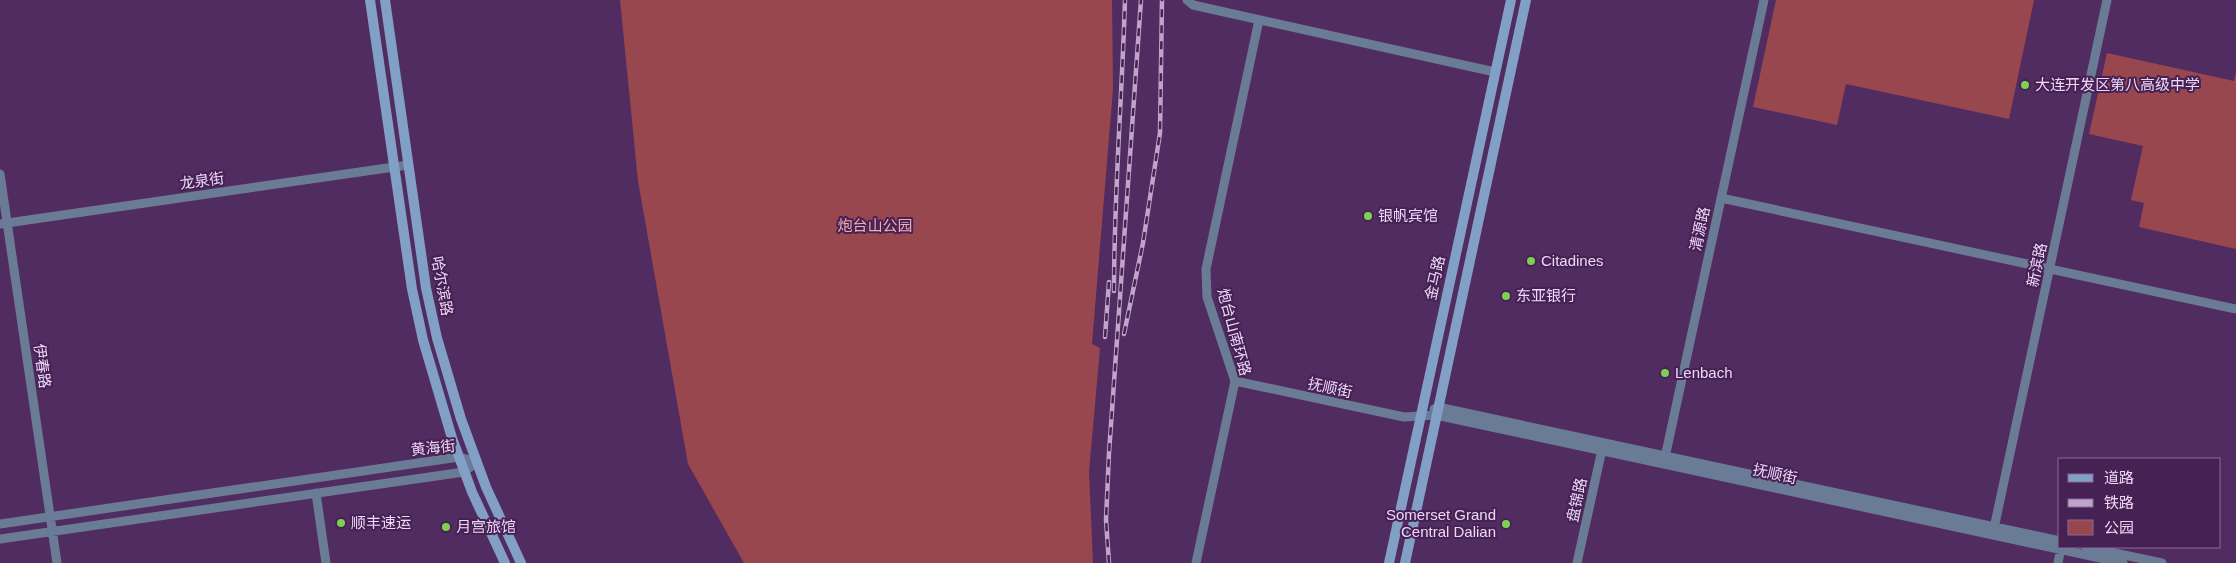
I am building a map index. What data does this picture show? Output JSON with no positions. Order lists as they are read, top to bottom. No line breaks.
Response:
{"streets":{"street":["龙泉街","清源路","新滨路","金马路","哈尔滨路","炮台山南环路","伊春路","抚顺街","黄海街","盘锦路"]},"crossings":[["龙泉街","哈尔滨路"],["龙泉街","伊春路"],["清源路","抚顺街"],["新滨路","抚顺街"],["金马路","抚顺街"],["哈尔滨路","黄海街"],["炮台山南环路","抚顺街"],["伊春路","黄海街"],["抚顺街","盘锦路"]],"parks":["炮台山公园"],"places":["大连开发区第八高级中学","银帆宾馆","Citadines","东亚银行","Lenbach","顺丰速运","Somerset Grand Central Dalian","月宫旅馆"],"legend":["道路","铁路","公园"]}
